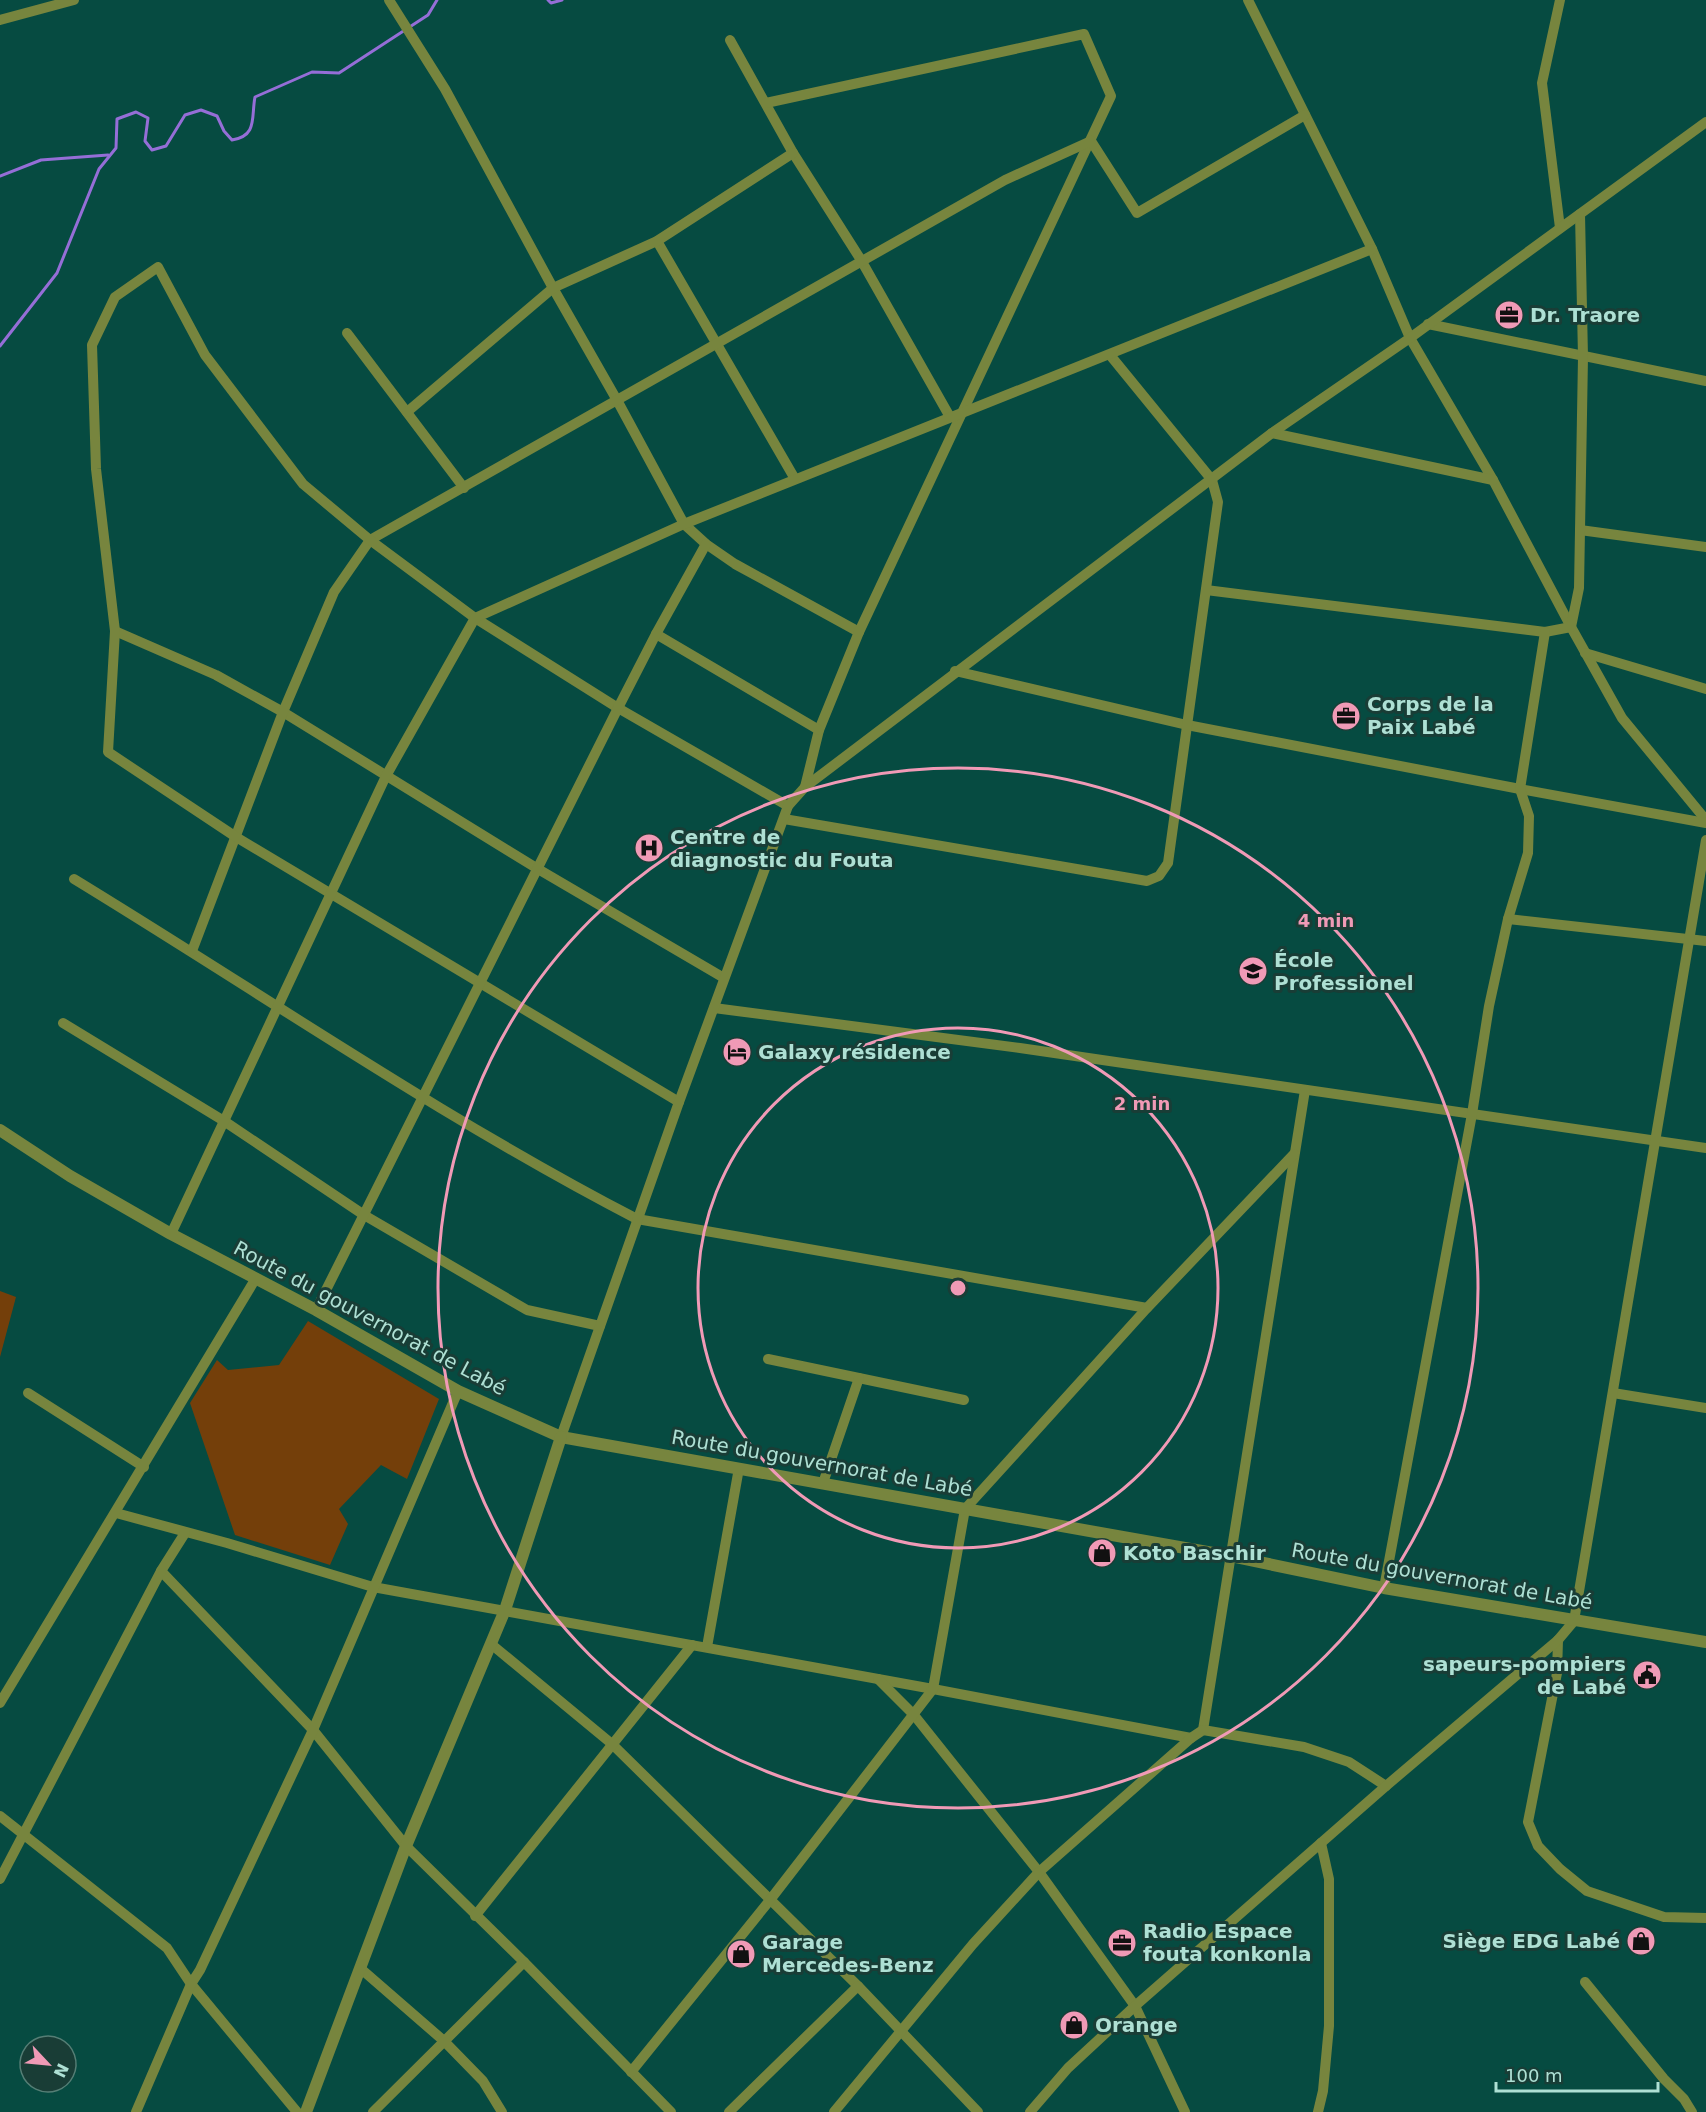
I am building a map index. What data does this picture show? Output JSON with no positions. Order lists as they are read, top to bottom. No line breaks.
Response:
{"streets":{"street":["Route du gouvernorat de Labé"]},"places":{"office":["Dr. Traore","Corps de la Paix Labé","Radio Espace fouta konkonla"],"hospital":["Centre de diagnostic du Fouta"],"school or university":["École Professionel"],"hotel":["Galaxy résidence"],"shop":["Koto Baschir","Siège EDG Labé","Garage Mercedes-Benz","Orange"],"public building":["sapeurs-pompiers de Labé"]},"scale_bar":"100 m","north":"bottom right","rings":["4 min","2 min"]}
